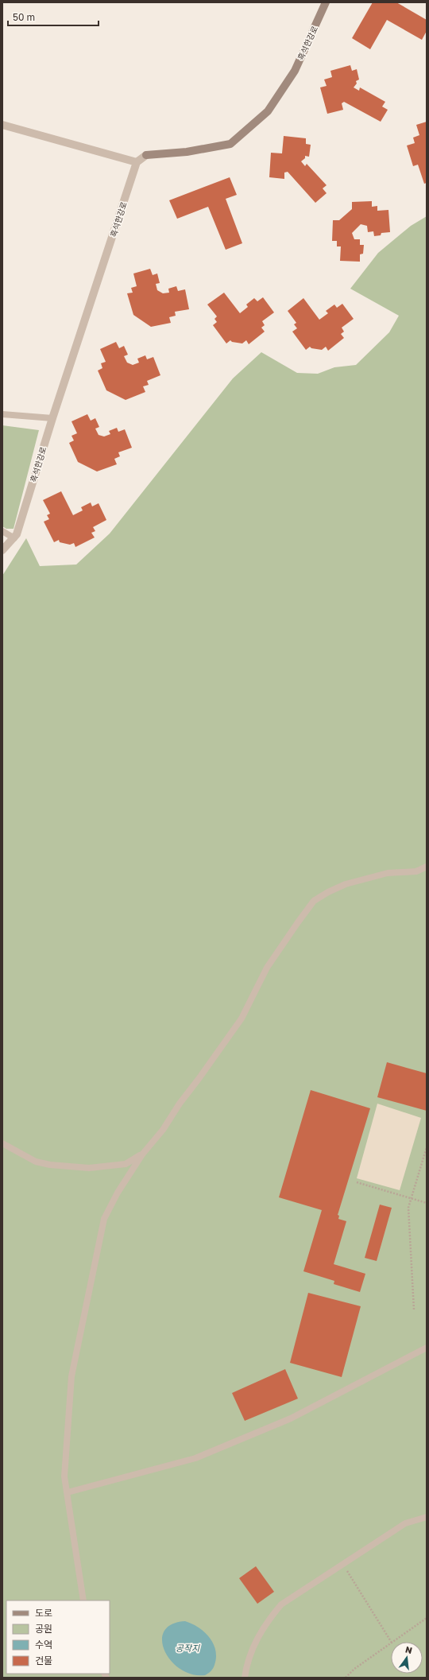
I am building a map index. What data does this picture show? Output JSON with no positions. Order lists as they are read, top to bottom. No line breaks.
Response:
{"streets":{"street":["흑석한강로"]},"water":["공작지"],"legend":["도로","공원","수역","건물"],"scale_bar":"50 m","north":"top"}
